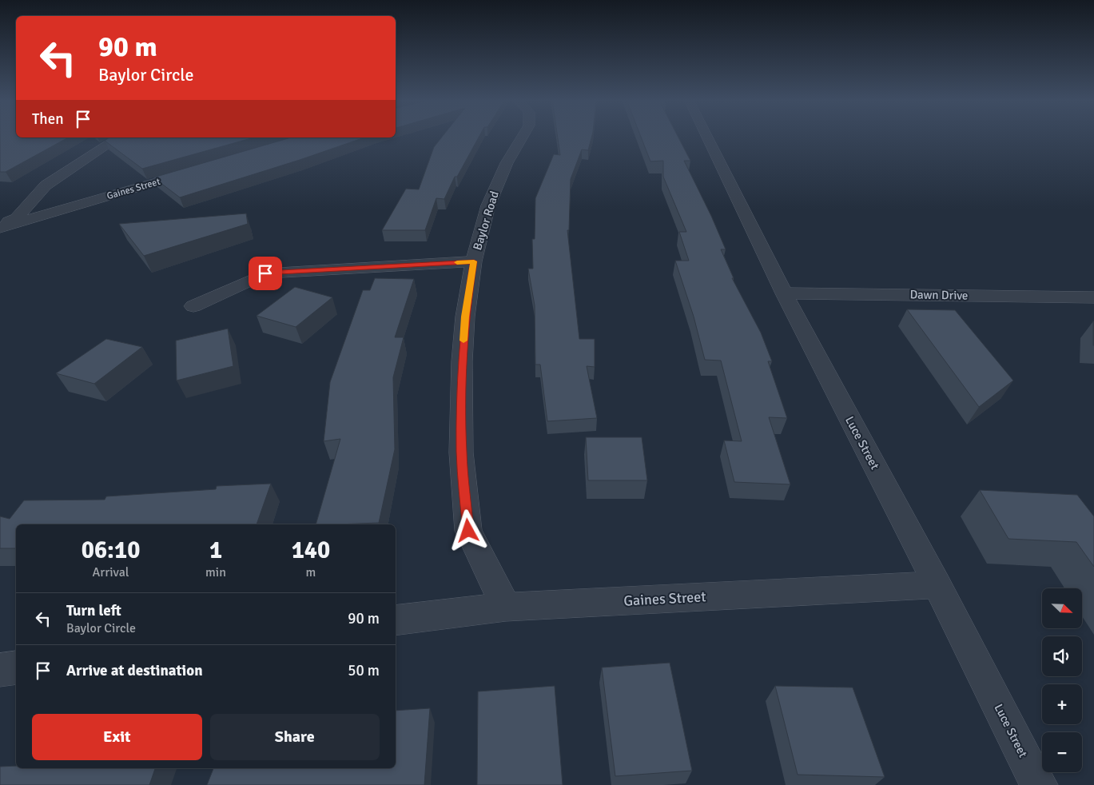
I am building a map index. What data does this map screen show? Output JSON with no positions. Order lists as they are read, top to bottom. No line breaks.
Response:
{"streets":{"street":["Gaines Street","Baylor Road","Dawn Drive","Luce Street"]},"crossings":[["Gaines Street","Baylor Road"],["Gaines Street","Luce Street"],["Dawn Drive","Luce Street"]],"north":"bottom right","page":{"turn":["90 m","Baylor Circle"],"then":"Then","eta":["06:10","Arrival","1","min","140","m"],"map_buttons":["+","−"],"list":[{"name":"Turn left","note":"Baylor Circle","value":"90 m"},{"name":"Arrive at destination","value":"50 m"}],"buttons":["Exit","Share"]}}
